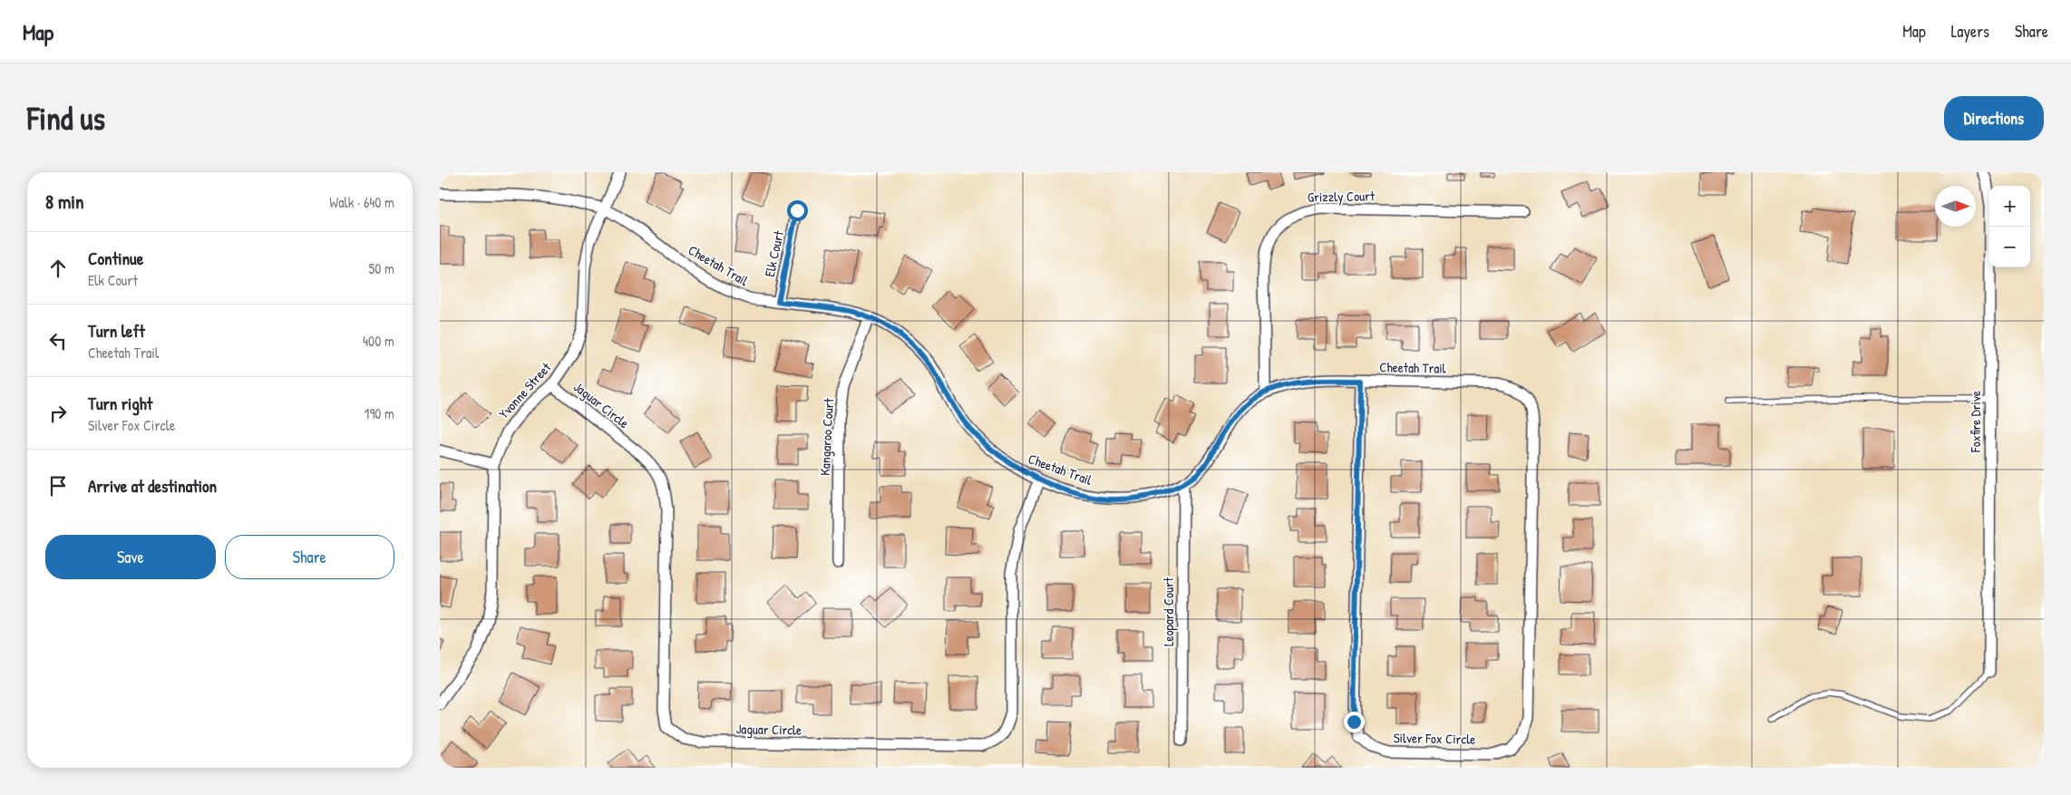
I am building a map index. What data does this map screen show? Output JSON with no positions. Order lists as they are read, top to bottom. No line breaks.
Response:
{"streets":{"street":["Grizzly Court","Elk Court","Cheetah Trail","Yvonne Street","Jaguar Circle","Foxfire Drive","Kangaroo Court","Leopard Court","Silver Fox Circle"]},"crossings":[["Grizzly Court","Cheetah Trail"],["Elk Court","Cheetah Trail"],["Cheetah Trail","Yvonne Street"],["Cheetah Trail","Jaguar Circle"],["Cheetah Trail","Kangaroo Court"],["Cheetah Trail","Leopard Court"],["Cheetah Trail","Silver Fox Circle"],["Yvonne Street","Jaguar Circle"]],"north":"right","page":{"header":"Map","nav":["Map","Layers","Share"],"buttons":["Directions",["Save","Share"]],"title":"Find us","heading":["8 min","Walk · 640 m"],"map_buttons":["+","−"],"list":[["Continue","Elk Court","50 m"],["Turn left","Cheetah Trail","400 m"],["Turn right","Silver Fox Circle","190 m"],"Arrive at destination"]}}
